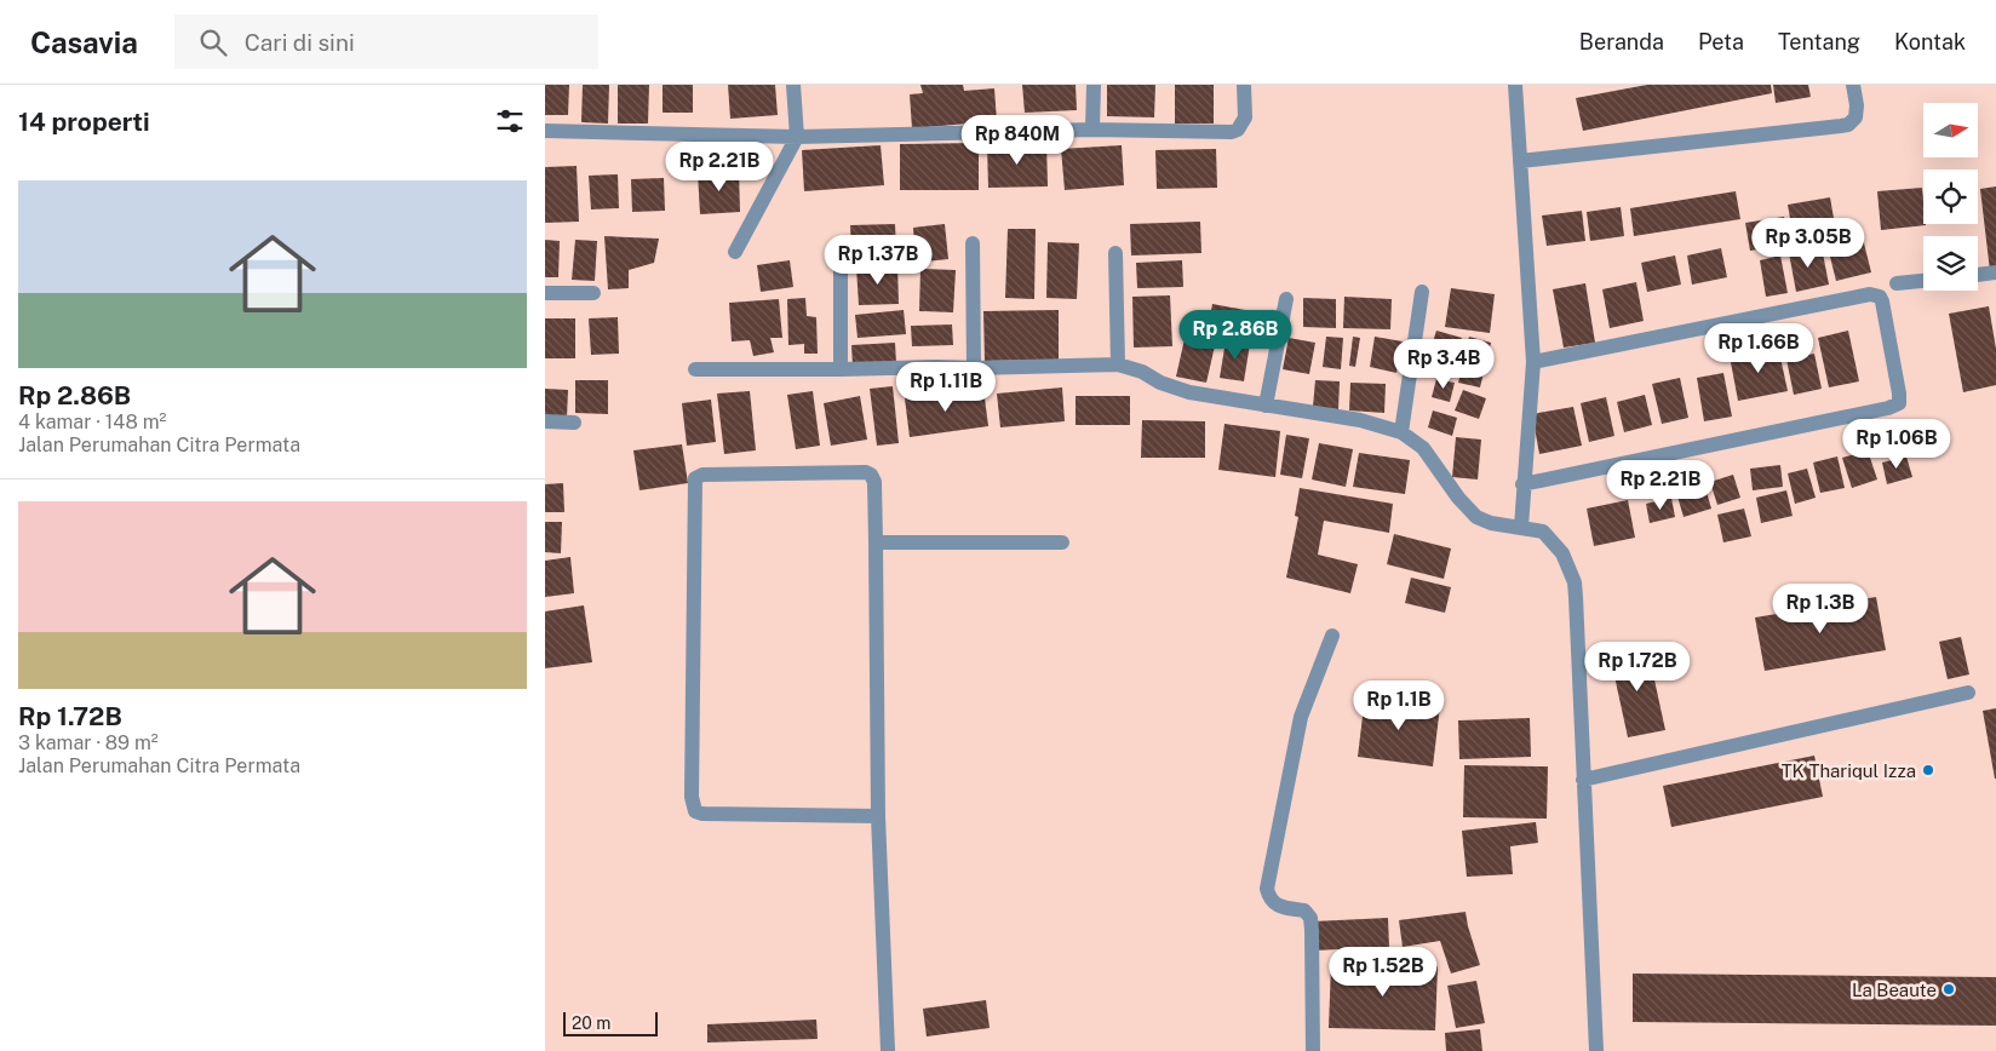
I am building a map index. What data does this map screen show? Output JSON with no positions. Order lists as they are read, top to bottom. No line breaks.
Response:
{"places":["TK Thariqul Izza","La Beaute"],"scale_bar":"20 m","north":"right","page":{"header":"Casavia","search":"Cari di sini","nav":["Beranda","Peta","Tentang","Kontak"],"heading":"14 properti","price":["Rp 840M","Rp 2.21B","Rp 3.05B","Rp 1.37B","Rp 2.86B","Rp 1.66B","Rp 3.4B","Rp 1.11B","Rp 1.06B","Rp 2.21B","Rp 1.3B","Rp 1.72B","Rp 1.1B","Rp 1.52B"],"list":[{"name":"Rp 2.86B","note":"4 kamar · 148 m² · Jalan Perumahan Citra Permata"},{"name":"Rp 1.72B","note":"3 kamar · 89 m² · Jalan Perumahan Citra Permata"}],"scale":"20 m"}}
